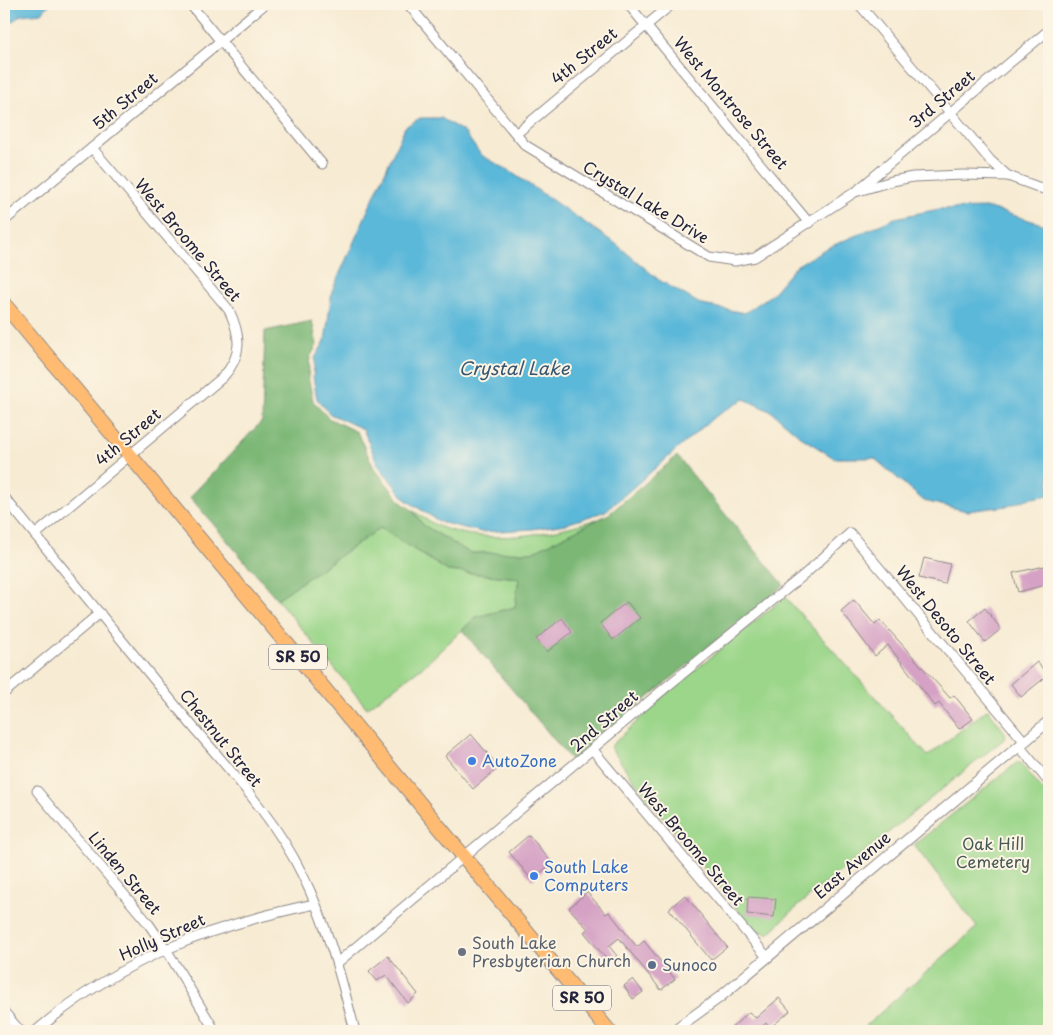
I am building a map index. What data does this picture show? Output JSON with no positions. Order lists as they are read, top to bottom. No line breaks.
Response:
{"streets":{"highway":["SR 50"],"street":["4th Street","3rd Street","5th Street","West Montrose Street","Crystal Lake Drive","West Broome Street","West Desoto Street","2nd Street","Chestnut Street","East Avenue","Linden Street","Holly Street"]},"crossings":[["4th Street","West Montrose Street"],["4th Street","Crystal Lake Drive"],["4th Street","West Broome Street"],["4th Street","SR 50"],["4th Street","Chestnut Street"],["3rd Street","Crystal Lake Drive"],["5th Street","West Broome Street"],["West Montrose Street","Crystal Lake Drive"],["West Broome Street","2nd Street"],["West Broome Street","East Avenue"],["West Desoto Street","2nd Street"],["West Desoto Street","East Avenue"],["SR 50","2nd Street"],["2nd Street","Chestnut Street"],["Chestnut Street","Holly Street"],["Linden Street","Holly Street"]],"water":["Crystal Lake"],"parks":["Oak Hill Cemetery"],"places":["AutoZone","South Lake Computers","South Lake Presbyterian Church","Sunoco"]}
